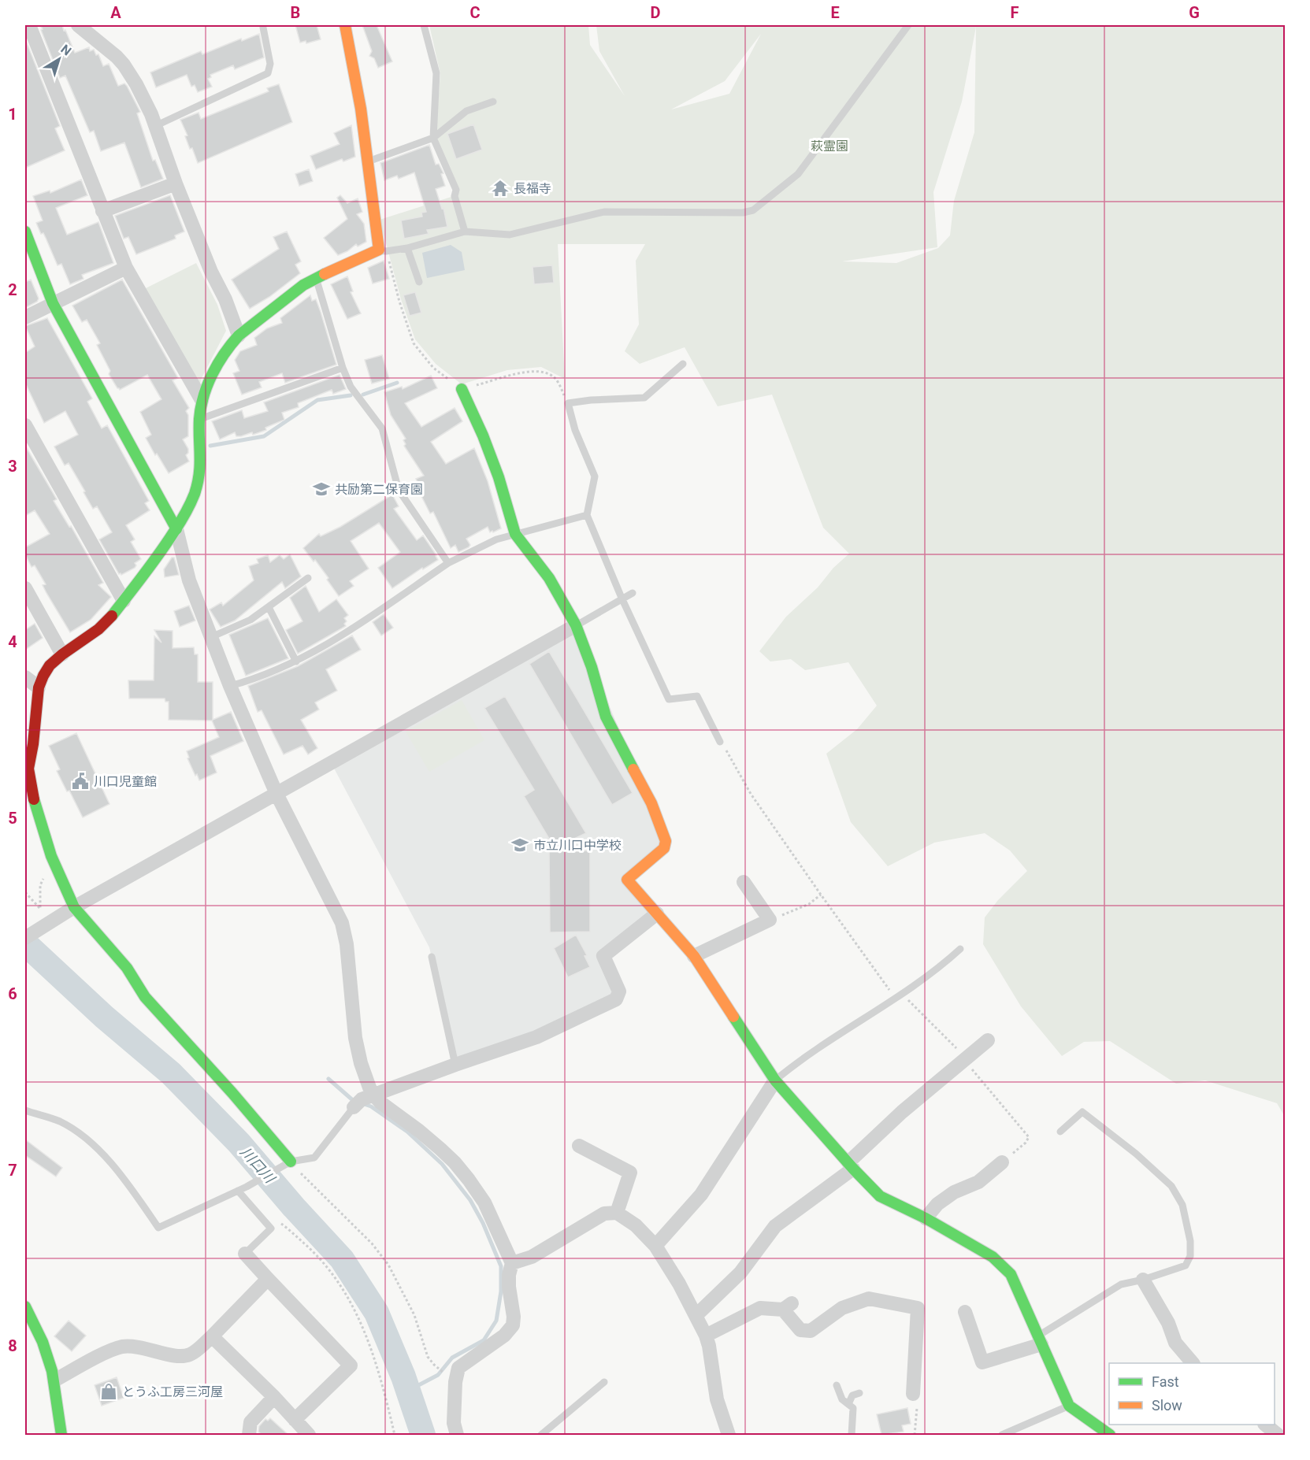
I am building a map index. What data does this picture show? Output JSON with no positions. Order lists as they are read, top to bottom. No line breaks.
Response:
{"water":["川口川"],"parks":["萩霊園"],"places":{"temple":["長福寺"],"school or university":["共励第二保育園","市立川口中学校"],"public building":["川口児童館"],"shop":["とうふ工房三河屋"]},"legend":["Fast","Slow"],"north":"top right","grid":{"columns":["A","B","C","D","E","F","G"],"rows":["1","2","3","4","5","6","7","8"]}}
